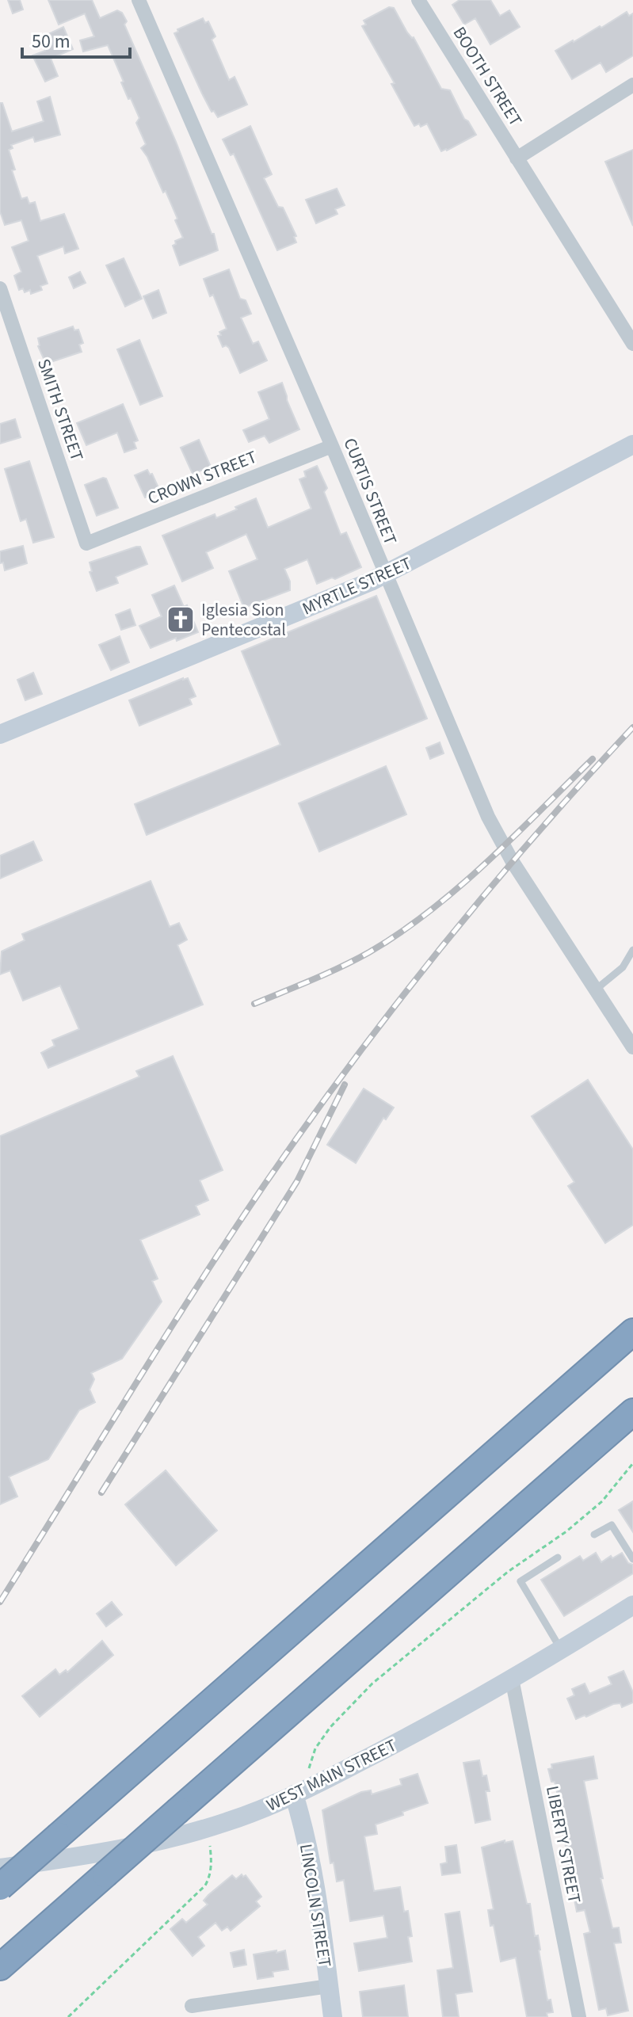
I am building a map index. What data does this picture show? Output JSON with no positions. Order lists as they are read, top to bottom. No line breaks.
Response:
{"streets":{"street":["BOOTH STREET","SMITH STREET","CROWN STREET","CURTIS STREET","MYRTLE STREET","WEST MAIN STREET","LIBERTY STREET","LINCOLN STREET"]},"crossings":[["SMITH STREET","CROWN STREET"],["CROWN STREET","CURTIS STREET"],["CURTIS STREET","MYRTLE STREET"],["WEST MAIN STREET","LIBERTY STREET"],["WEST MAIN STREET","LINCOLN STREET"]],"places":{"church":["Iglesia Sion Pentecostal"]},"scale_bar":"50 m"}
